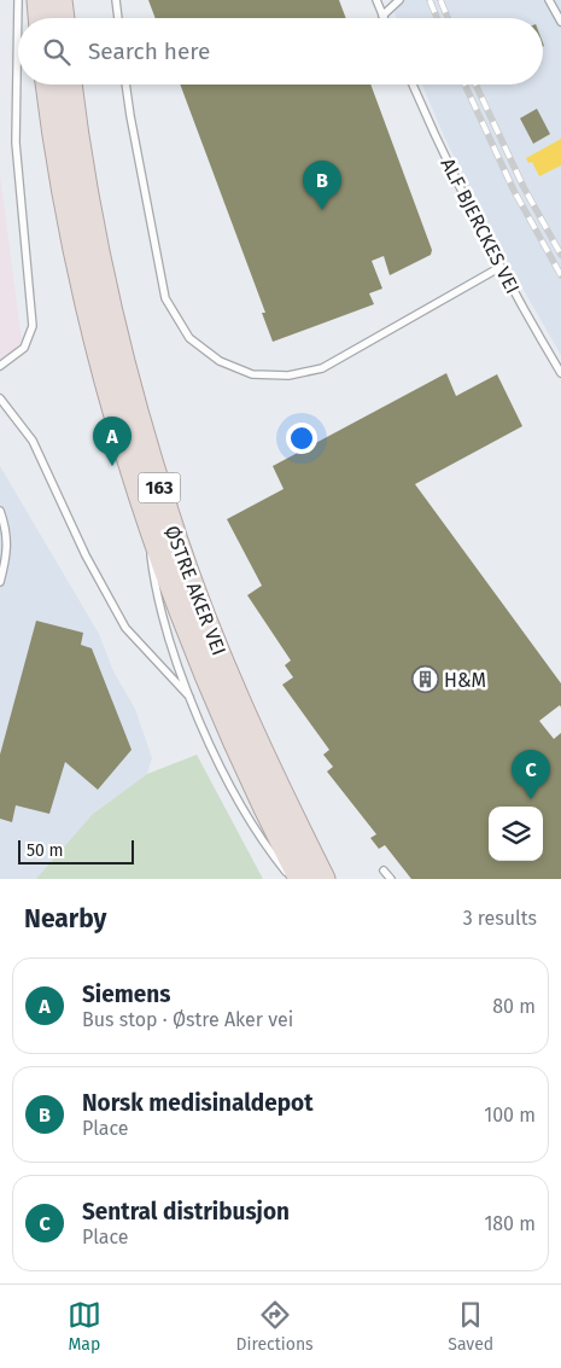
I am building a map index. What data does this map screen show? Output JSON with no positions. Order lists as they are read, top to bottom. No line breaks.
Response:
{"streets":{"highway":["163","ØSTRE AKER VEI"],"lane":["ALF BJERCKES VEI"]},"places":{"building":["H&M"]},"scale_bar":"50 m","page":{"search":"Search here","pins":["B","A","C"],"scale":"50 m","heading":["Nearby","3 results"],"list":[{"mark":"A","name":"Siemens","note":"Bus stop · Østre Aker vei","value":"80 m"},{"mark":"B","name":"Norsk medisinaldepot","note":"Place","value":"100 m"},{"mark":"C","name":"Sentral distribusjon","note":"Place","value":"180 m"}],"nav":["Map","Directions","Saved"]}}
